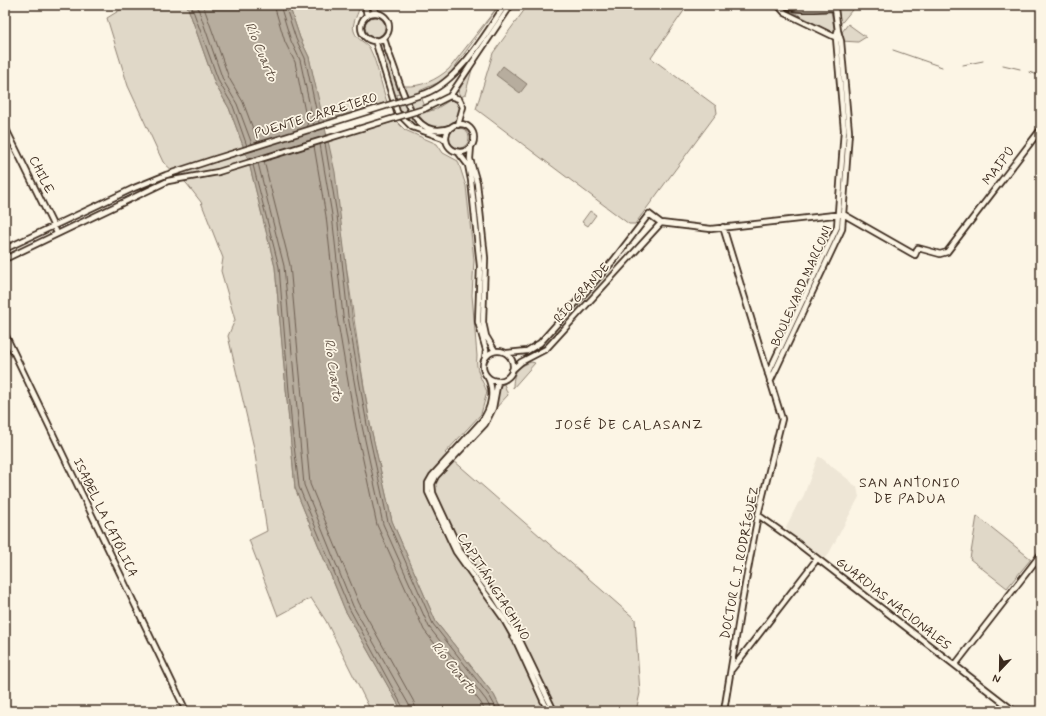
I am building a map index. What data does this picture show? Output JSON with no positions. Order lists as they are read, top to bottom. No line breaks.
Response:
{"streets":{"main road":["PUENTE CARRETERO","MAIPÚ","CHILE","BOULEVARD MARCONI","RÍO GRANDE","ISABEL LA CATÓLICA","DOCTOR C. J. RODRÍGUEZ","CAPITÁN GIACHINO","GUARDIAS NACIONALES"]},"crossings":[["PUENTE CARRETERO","CHILE"],["MAIPÚ","BOULEVARD MARCONI"],["BOULEVARD MARCONI","DOCTOR C. J. RODRÍGUEZ"],["RÍO GRANDE","CAPITÁN GIACHINO"],["DOCTOR C. J. RODRÍGUEZ","GUARDIAS NACIONALES"]],"districts":["JOSÉ DE CALASANZ","SAN ANTONIO DE PADUA"],"water":["Río Cuarto"],"north":"bottom"}
